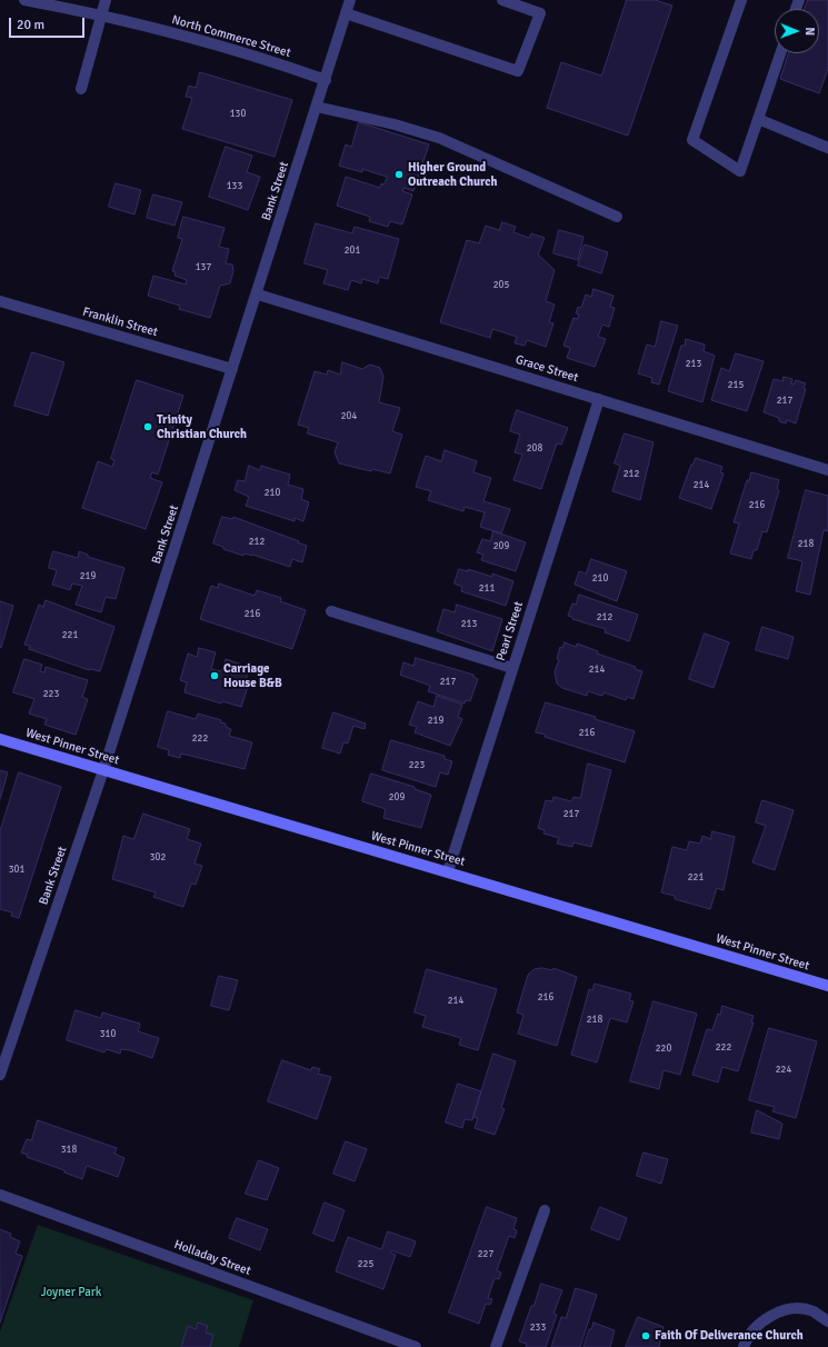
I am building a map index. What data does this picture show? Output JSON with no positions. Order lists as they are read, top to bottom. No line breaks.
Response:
{"streets":{"main road":["West Pinner Street"],"street":["North Commerce Street","Bank Street","Franklin Street","Grace Street","Pearl Street","Holladay Street"]},"crossings":[["North Commerce Street","Bank Street"],["Bank Street","Franklin Street"],["Bank Street","Grace Street"],["Bank Street","West Pinner Street"],["Grace Street","Pearl Street"],["Pearl Street","West Pinner Street"]],"parks":["Joyner Park"],"places":["Higher Ground Outreach Church","Trinity Christian Church","Carriage House B&B","Faith Of Deliverance Church"],"house_numbers":["130","133","201","137","205","213","215","217","204","208","212","214","210","216","212","218","209","219","210","211","216","212","213","221","214","217","223","219","216","222","223","209","217","302","301","221","216","214","218","310","222","220","224","318","227","225","233"],"scale_bar":"20 m","north":"right"}
